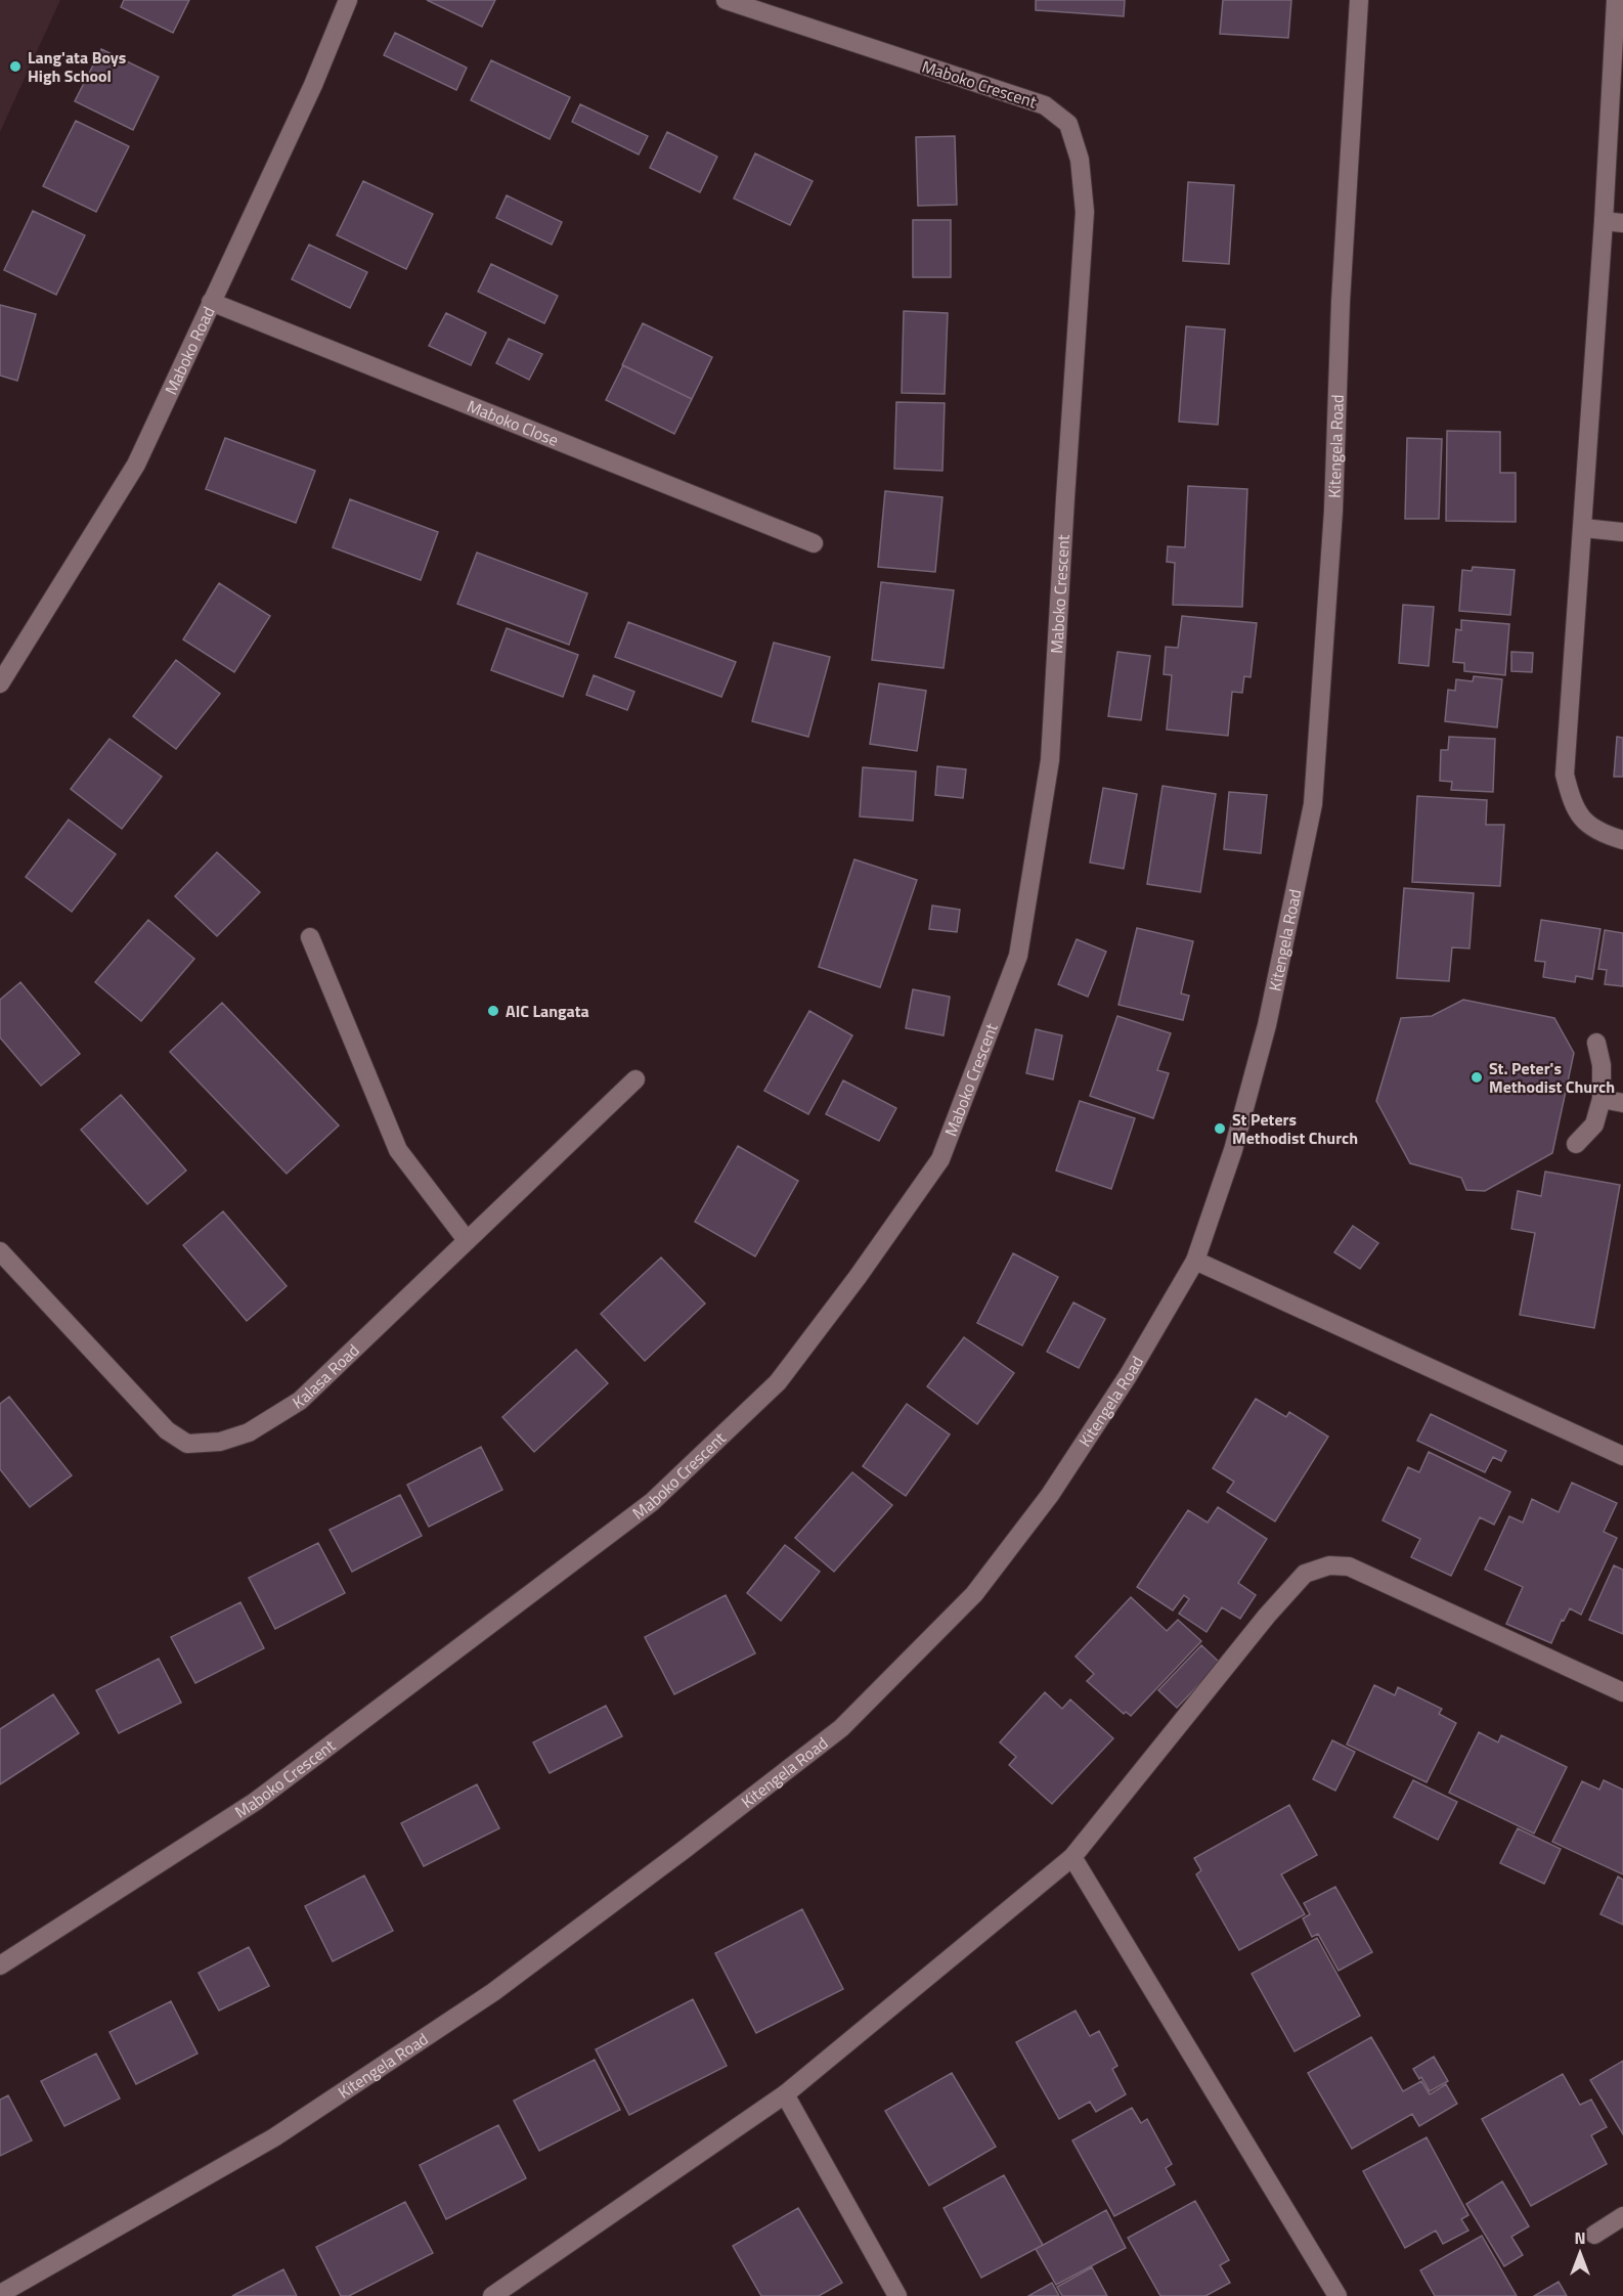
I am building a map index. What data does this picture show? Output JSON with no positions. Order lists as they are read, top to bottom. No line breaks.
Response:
{"streets":{"street":["Maboko Crescent","Maboko Road","Maboko Close","Kitengela Road","Kalasa Road"]},"crossings":[["Maboko Road","Maboko Close"]],"places":["Lang'ata Boys High School","AIC Langata","St. Peter's Methodist Church","St Peters Methodist Church"],"north":"top"}
